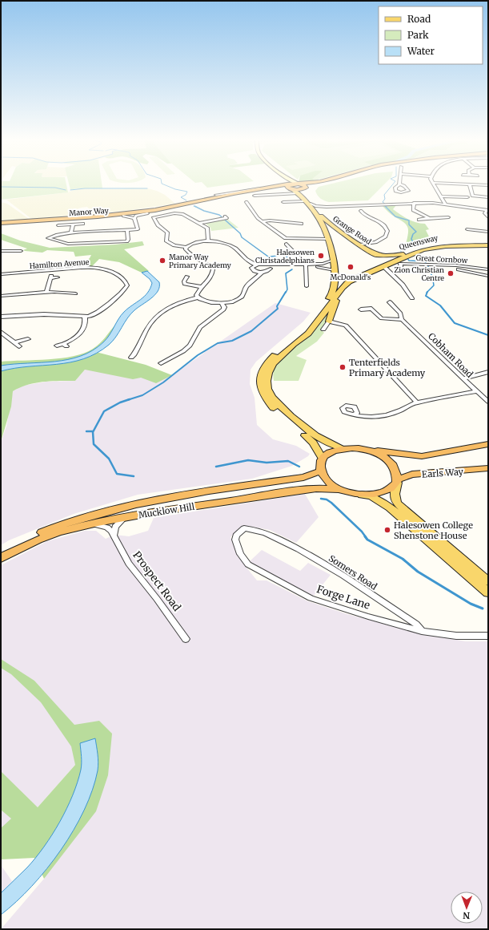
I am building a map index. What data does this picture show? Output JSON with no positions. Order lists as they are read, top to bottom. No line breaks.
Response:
{"streets":{"highway":["Manor Way","Earls Way","Mucklow Hill"],"main road":["Grange Road","Queensway"],"street":["Great Cornbow","Hamilton Avenue","Cobham Road","Somers Road","Prospect Road","Forge Lane"]},"crossings":[["Manor Way","Grange Road"],["Grange Road","Queensway"],["Earls Way","Mucklow Hill"],["Mucklow Hill","Prospect Road"],["Somers Road","Forge Lane"]],"places":["Halesowen Christadelphians","Manor Way Primary Academy","McDonald's","Zion Christian Centre","Tenterfields Primary Academy","Halesowen College Shenstone House"],"legend":["Road","Park","Water"],"north":"bottom"}
